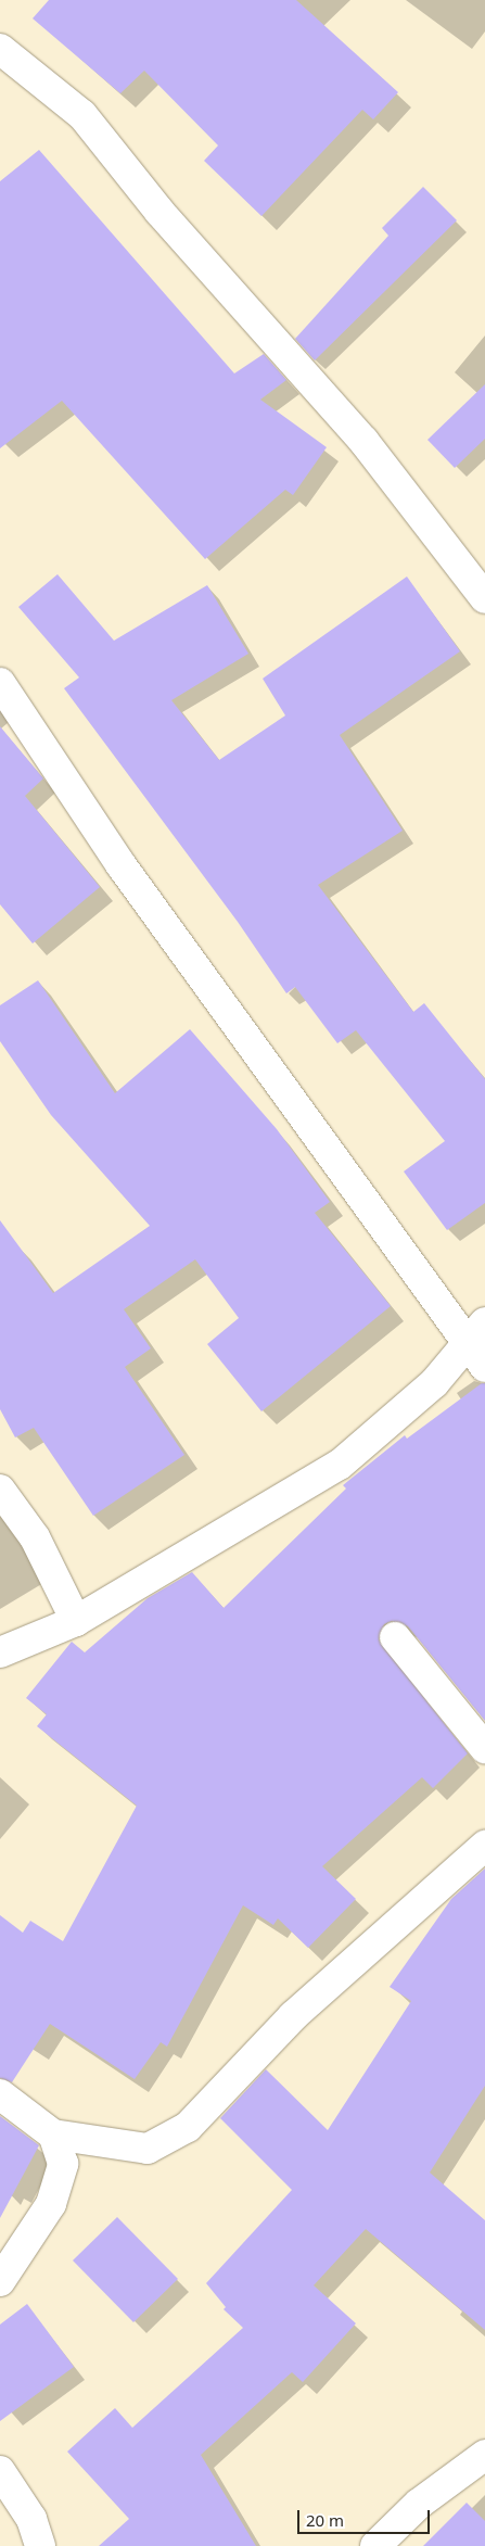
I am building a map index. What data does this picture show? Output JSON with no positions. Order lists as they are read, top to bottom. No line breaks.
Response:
{"scale_bar":"20 m"}
